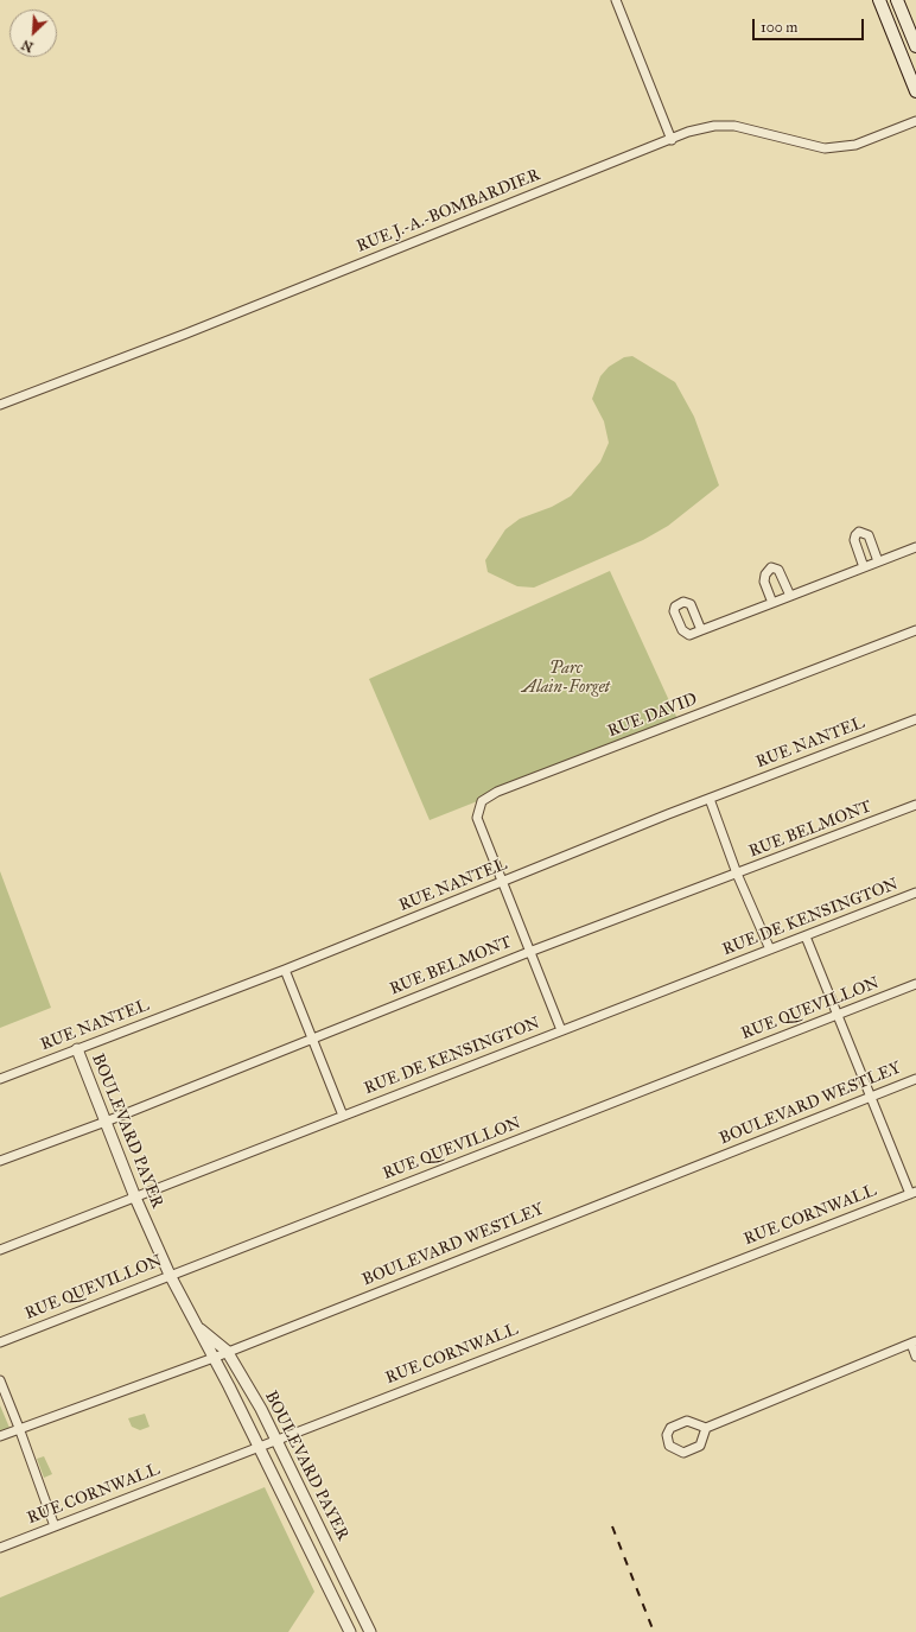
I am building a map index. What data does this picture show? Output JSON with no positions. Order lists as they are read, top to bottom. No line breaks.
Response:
{"streets":{"street":["RUE J.-A.-BOMBARDIER","RUE DAVID","RUE NANTEL","RUE BELMONT","RUE DE KENSINGTON","RUE QUEVILLON","BOULEVARD WESTLEY","BOULEVARD PAYER","RUE CORNWALL"]},"crossings":[["RUE DAVID","RUE NANTEL"],["RUE DAVID","RUE BELMONT"],["RUE DAVID","RUE DE KENSINGTON"],["RUE NANTEL","BOULEVARD PAYER"],["RUE BELMONT","BOULEVARD PAYER"],["RUE DE KENSINGTON","BOULEVARD PAYER"],["RUE QUEVILLON","BOULEVARD PAYER"],["BOULEVARD WESTLEY","BOULEVARD PAYER"],["BOULEVARD PAYER","RUE CORNWALL"]],"parks":["Parc Alain-Forget"],"scale_bar":"100 m","north":"bottom left"}
